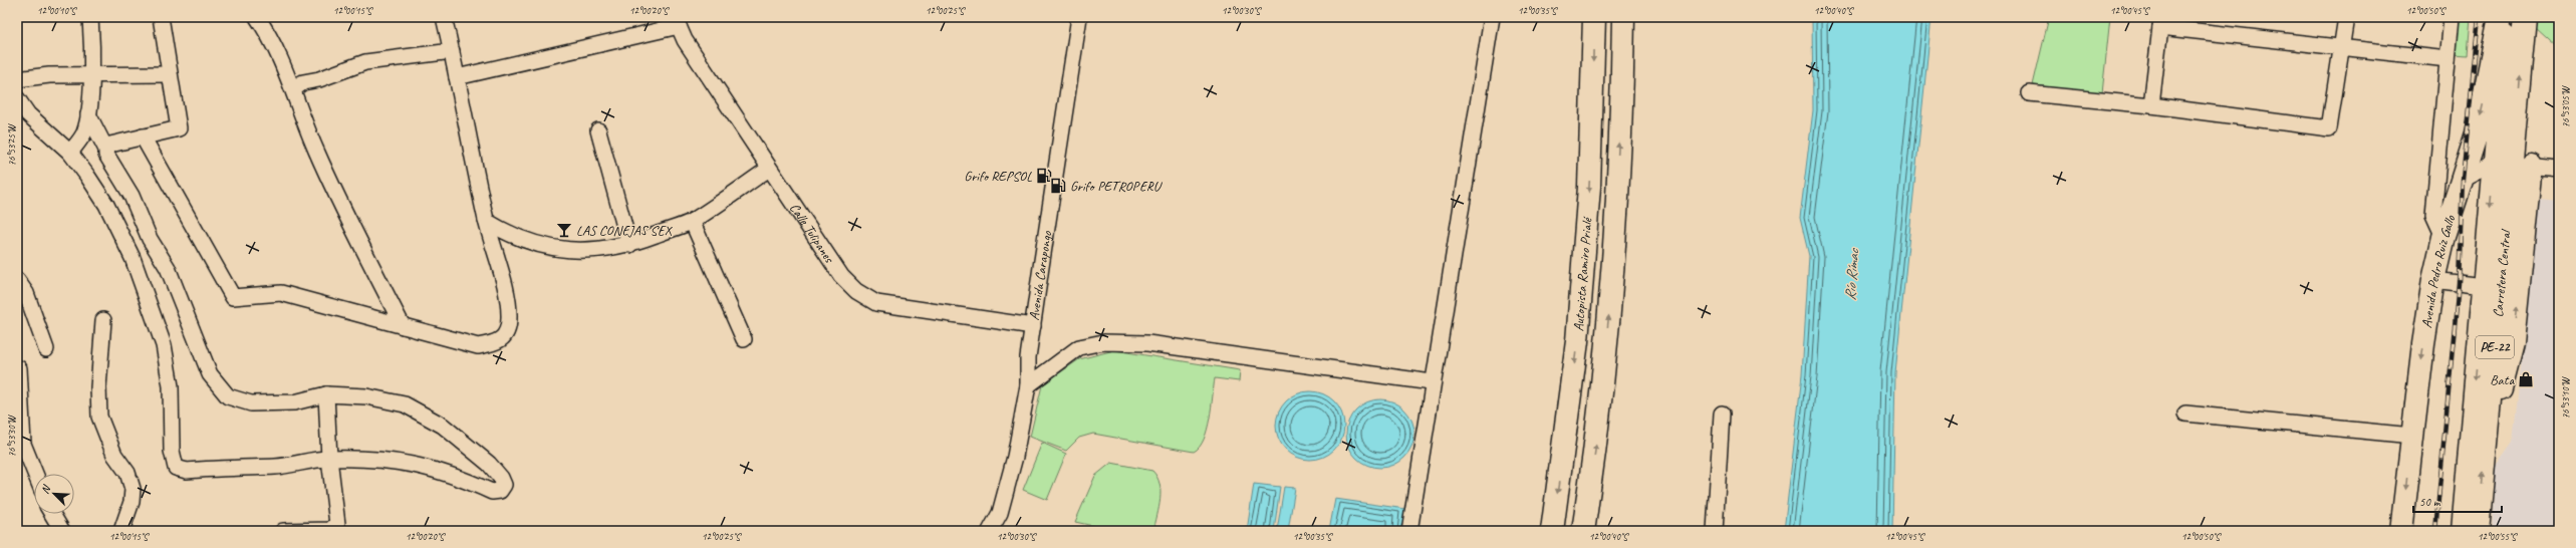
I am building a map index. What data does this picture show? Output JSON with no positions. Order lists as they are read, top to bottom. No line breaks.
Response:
{"streets":{"highway":["Avenida Pedro Ruiz Gallo","Carretera Central","Autopista Ramiro Prialé","PE-22"],"street":["Calle Tulipanes","Avenida Carapongo"]},"crossings":[["Calle Tulipanes","Avenida Carapongo"]],"one_way":["Avenida Pedro Ruiz Gallo"],"water":["Río Rímac"],"places":{"fuel station":["Grifo REPSOL","Grifo PETROPERU"],"bar":["LAS CONEJAS SEX"],"shop":["Bata"]},"scale_bar":"50 m","north":"top left","coordinates":["12°00'10\"S","12°00'15\"S","12°00'20\"S","12°00'25\"S","12°00'30\"S","12°00'35\"S","12°00'40\"S","12°00'45\"S","12°00'50\"S","76°53'05\"W","76°53'25\"W","76°53'10\"W","76°53'30\"W","12°00'55\"S"]}
